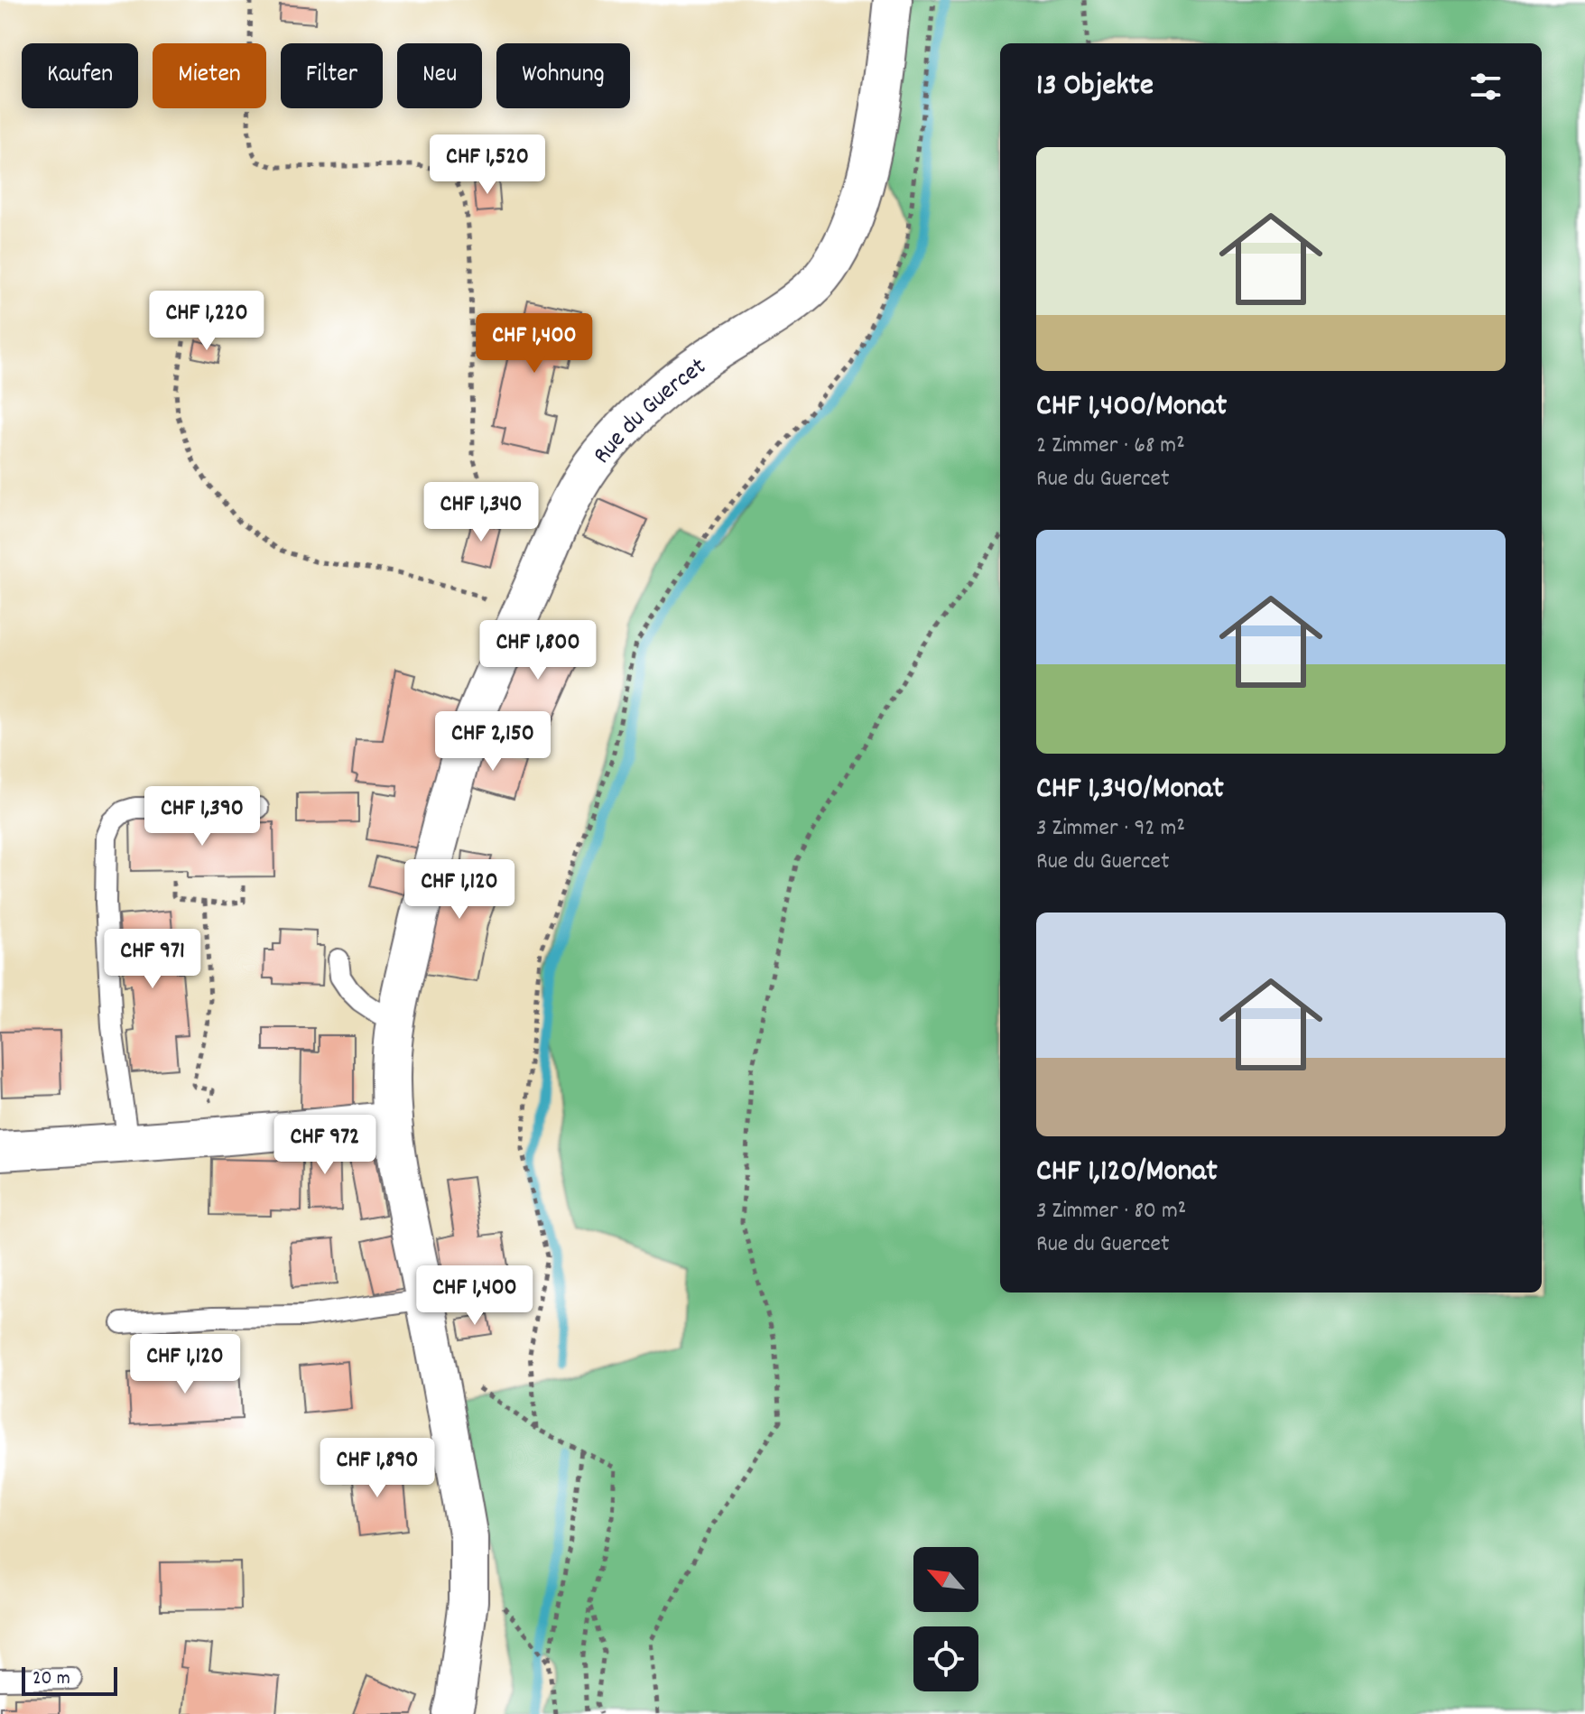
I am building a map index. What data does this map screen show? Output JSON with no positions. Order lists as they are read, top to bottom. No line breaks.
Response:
{"streets":{"street":["Rue du Guercet"]},"scale_bar":"20 m","north":"top left","page":{"chip":["Kaufen","Mieten","Filter","Neu","Wohnung"],"heading":"13 Objekte","list":[{"name":"CHF 1,400/Monat","note":"2 Zimmer · 68 m² · Rue du Guercet"},{"name":"CHF 1,340/Monat","note":"3 Zimmer · 92 m² · Rue du Guercet"},{"name":"CHF 1,120/Monat","note":"3 Zimmer · 80 m² · Rue du Guercet"}],"price":["CHF 1,520","CHF 1,220","CHF 1,400","CHF 1,340","CHF 1,800","CHF 2,150","CHF 1,390","CHF 1,120","CHF 971","CHF 972","CHF 1,400","CHF 1,120","CHF 1,890"],"scale":"20 m"}}
